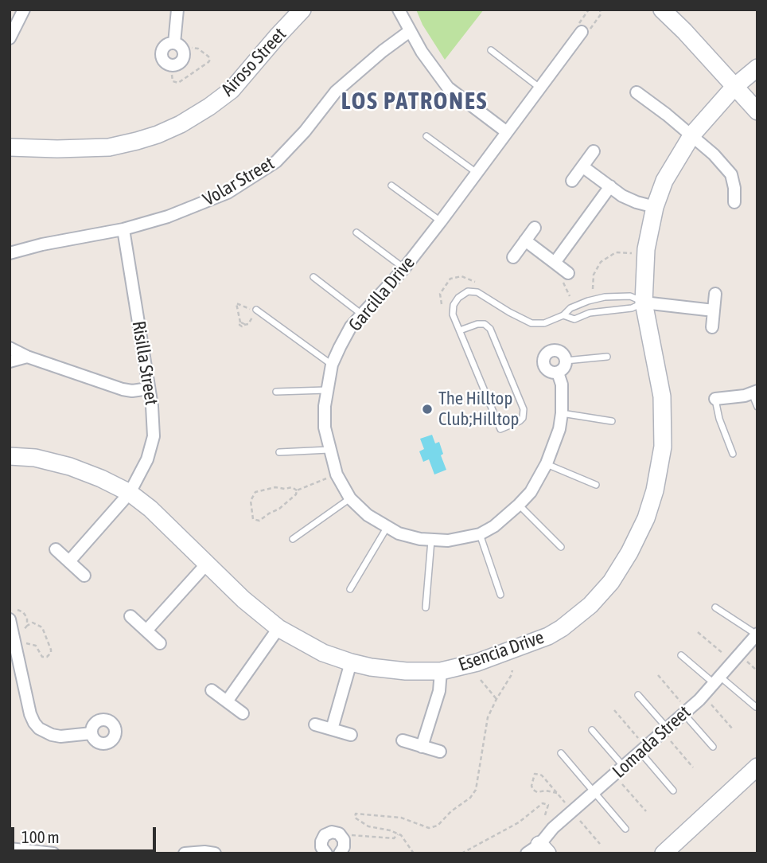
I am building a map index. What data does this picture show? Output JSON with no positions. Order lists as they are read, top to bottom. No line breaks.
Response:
{"streets":{"street":["Airoso Street","Volar Street","Garcilla Drive","Risilla Street","Esencia Drive","Lomada Street"]},"crossings":[["Volar Street","Risilla Street"],["Risilla Street","Esencia Drive"]],"districts":["LOS PATRONES"],"places":["The Hilltop Club;Hilltop"],"scale_bar":"100 m"}
